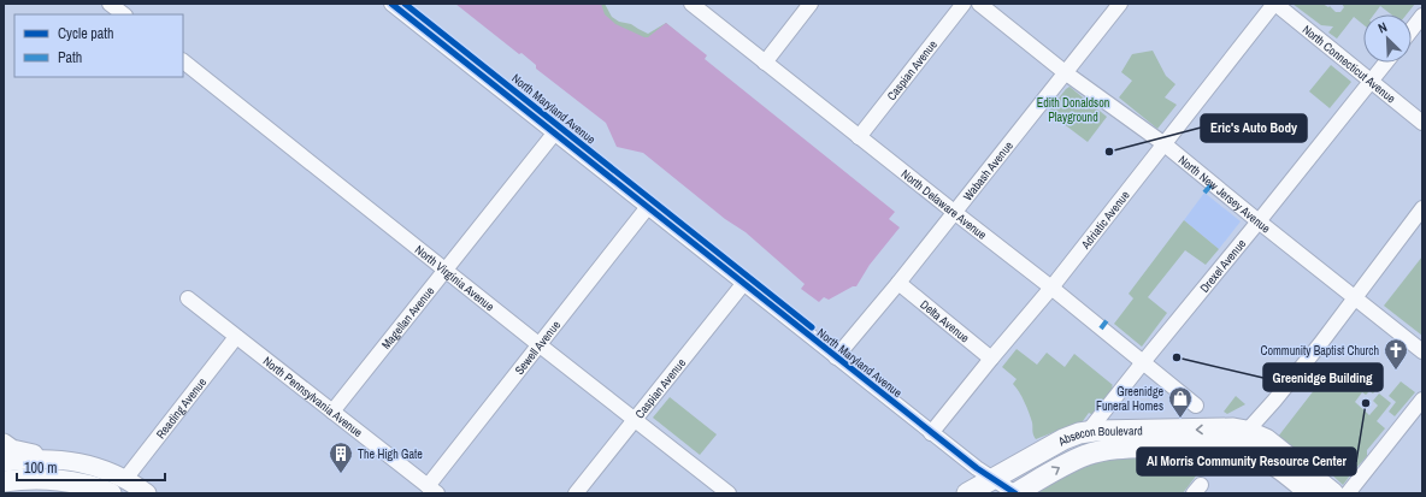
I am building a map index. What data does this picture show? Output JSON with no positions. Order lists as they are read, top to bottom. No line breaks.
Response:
{"streets":{"highway":["Absecon Boulevard"],"street":["North Connecticut Avenue","Caspian Avenue","North Maryland Avenue","Wabash Avenue","North New Jersey Avenue","North Delaware Avenue","Adriatic Avenue","Drexel Avenue","North Virginia Avenue","Magellan Avenue","Delta Avenue","Sewell Avenue","North Pennsylvania Avenue","Reading Avenue"]},"crossings":[["North Connecticut Avenue","Adriatic Avenue"],["North Connecticut Avenue","Drexel Avenue"],["Caspian Avenue","North Maryland Avenue"],["Caspian Avenue","North Delaware Avenue"],["Caspian Avenue","North Virginia Avenue"],["North Maryland Avenue","Wabash Avenue"],["North Maryland Avenue","Adriatic Avenue"],["North Maryland Avenue","Magellan Avenue"],["North Maryland Avenue","Sewell Avenue"],["North Maryland Avenue","Absecon Boulevard"],["Wabash Avenue","North New Jersey Avenue"],["Wabash Avenue","North Delaware Avenue"],["Wabash Avenue","Delta Avenue"],["North New Jersey Avenue","Adriatic Avenue"],["North New Jersey Avenue","Drexel Avenue"],["North Delaware Avenue","Adriatic Avenue"],["North Delaware Avenue","Drexel Avenue"],["Adriatic Avenue","Delta Avenue"],["Drexel Avenue","Absecon Boulevard"],["North Virginia Avenue","Magellan Avenue"],["North Virginia Avenue","Sewell Avenue"],["Magellan Avenue","North Pennsylvania Avenue"],["Sewell Avenue","North Pennsylvania Avenue"],["North Pennsylvania Avenue","Reading Avenue"]],"parks":["Edith Donaldson Playground"],"places":{"other":["Eric's Auto Body","Greenidge Building","Al Morris Community Resource Center"],"church":["Community Baptist Church"],"shop":["Greenidge Funeral Homes"],"building":["The High Gate"]},"legend":["Cycle path","Path"],"scale_bar":"100 m","north":"top left"}
